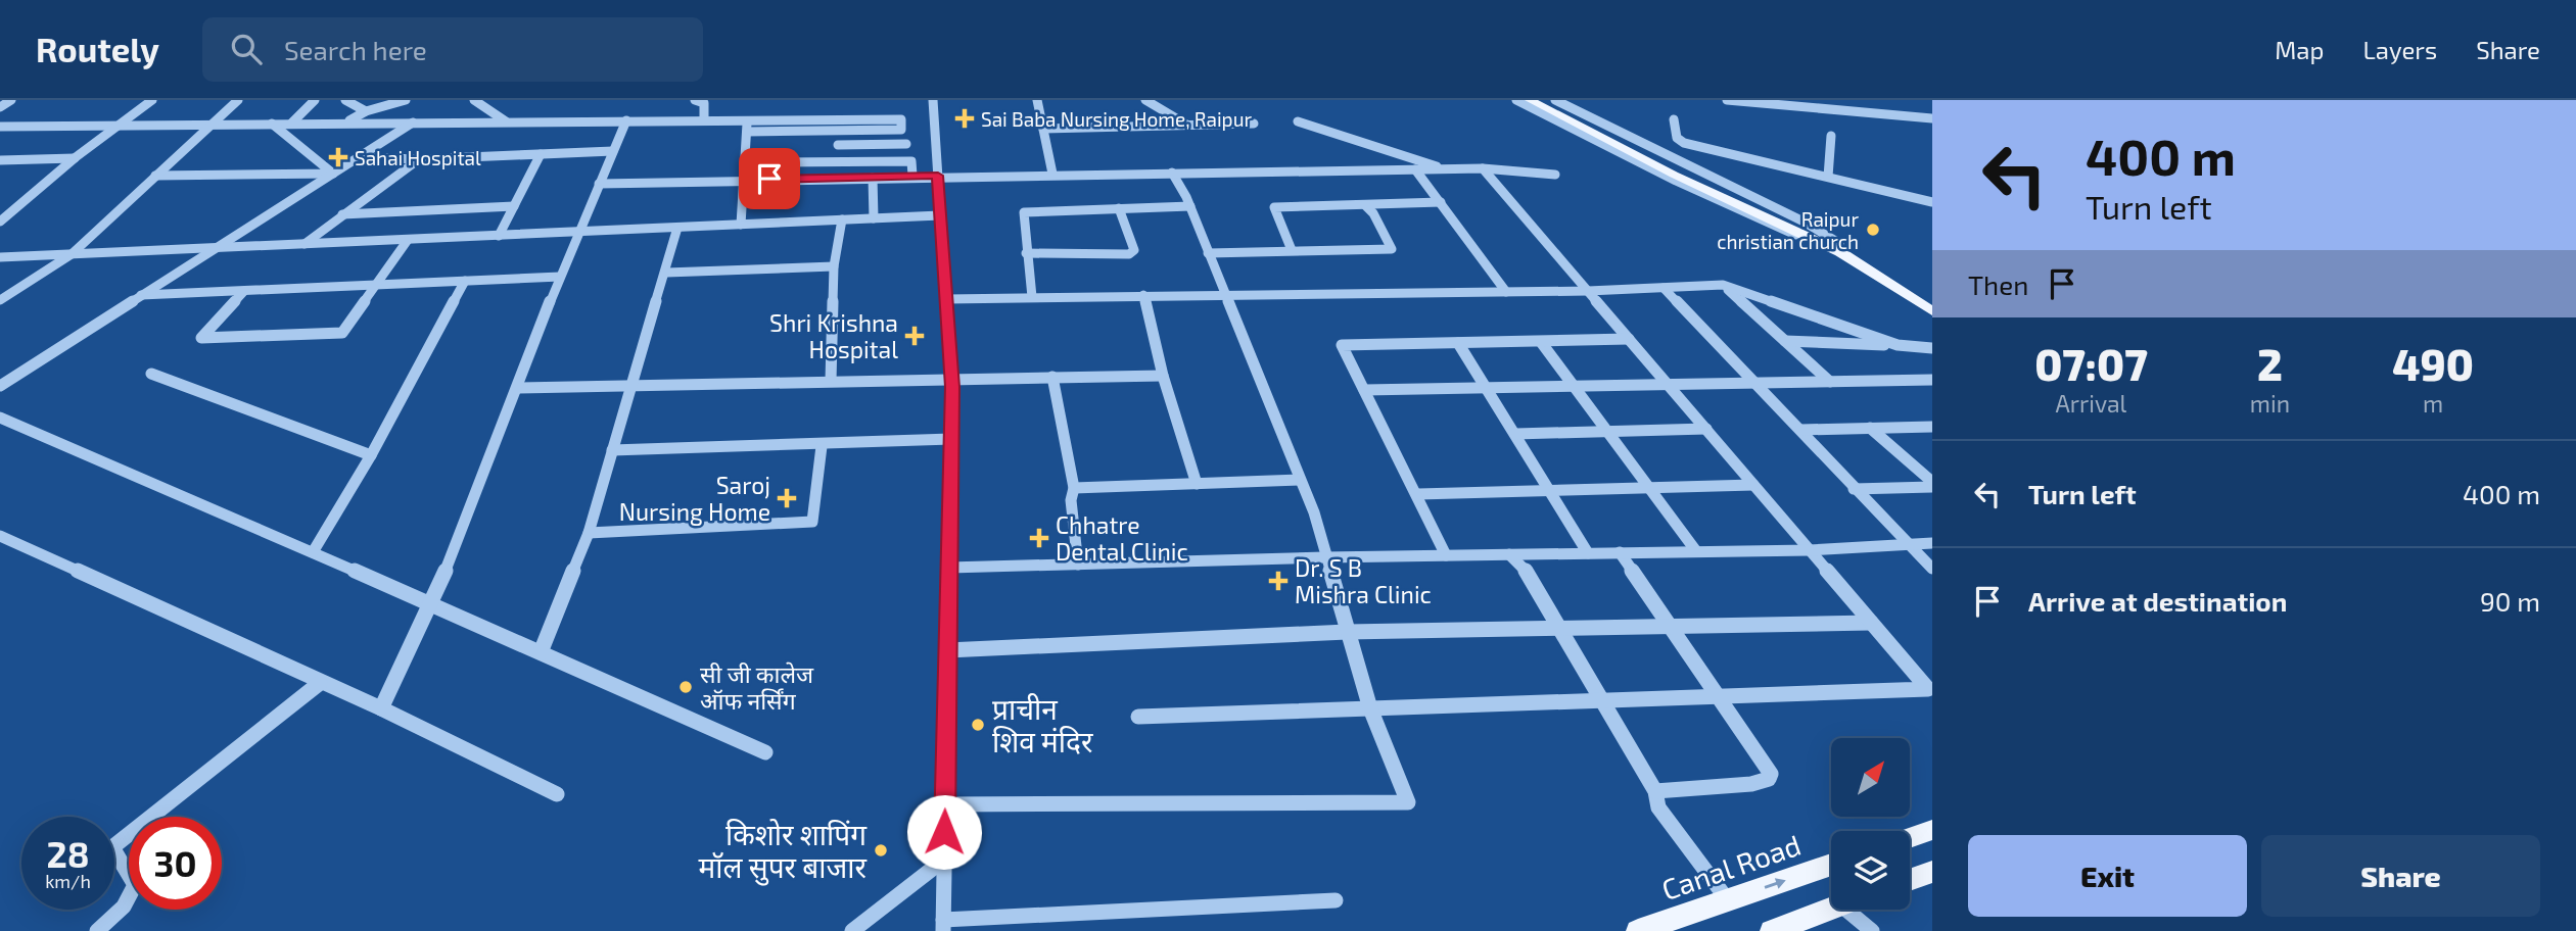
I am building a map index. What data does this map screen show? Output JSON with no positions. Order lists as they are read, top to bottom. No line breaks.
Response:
{"streets":{"main road":["Canal Road"]},"places":{"health":["Sai Baba Nursing Home, Raipur","Sahai Hospital","Shri Krishna Hospital","Saroj Nursing Home","Chhatre Dental Clinic","Dr. S B Mishra Clinic"],"other":["Raipur christian church","सी जी कालेज ऑफ नर्सिंग","प्राचीन शिव मंदिर","किशोर शापिंग मॉल सुपर बाजार"]},"north":"top right","page":{"header":"Routely","search":"Search here","nav":["Map","Layers","Share"],"turn":["400 m","Turn left"],"then":"Then","eta":["07:07","Arrival","2","min","490","m"],"list":[{"name":"Turn left","value":"400 m"},{"name":"Arrive at destination","value":"90 m"}],"speed":"28 km/h","limit":"30","buttons":["Exit","Share"]}}
